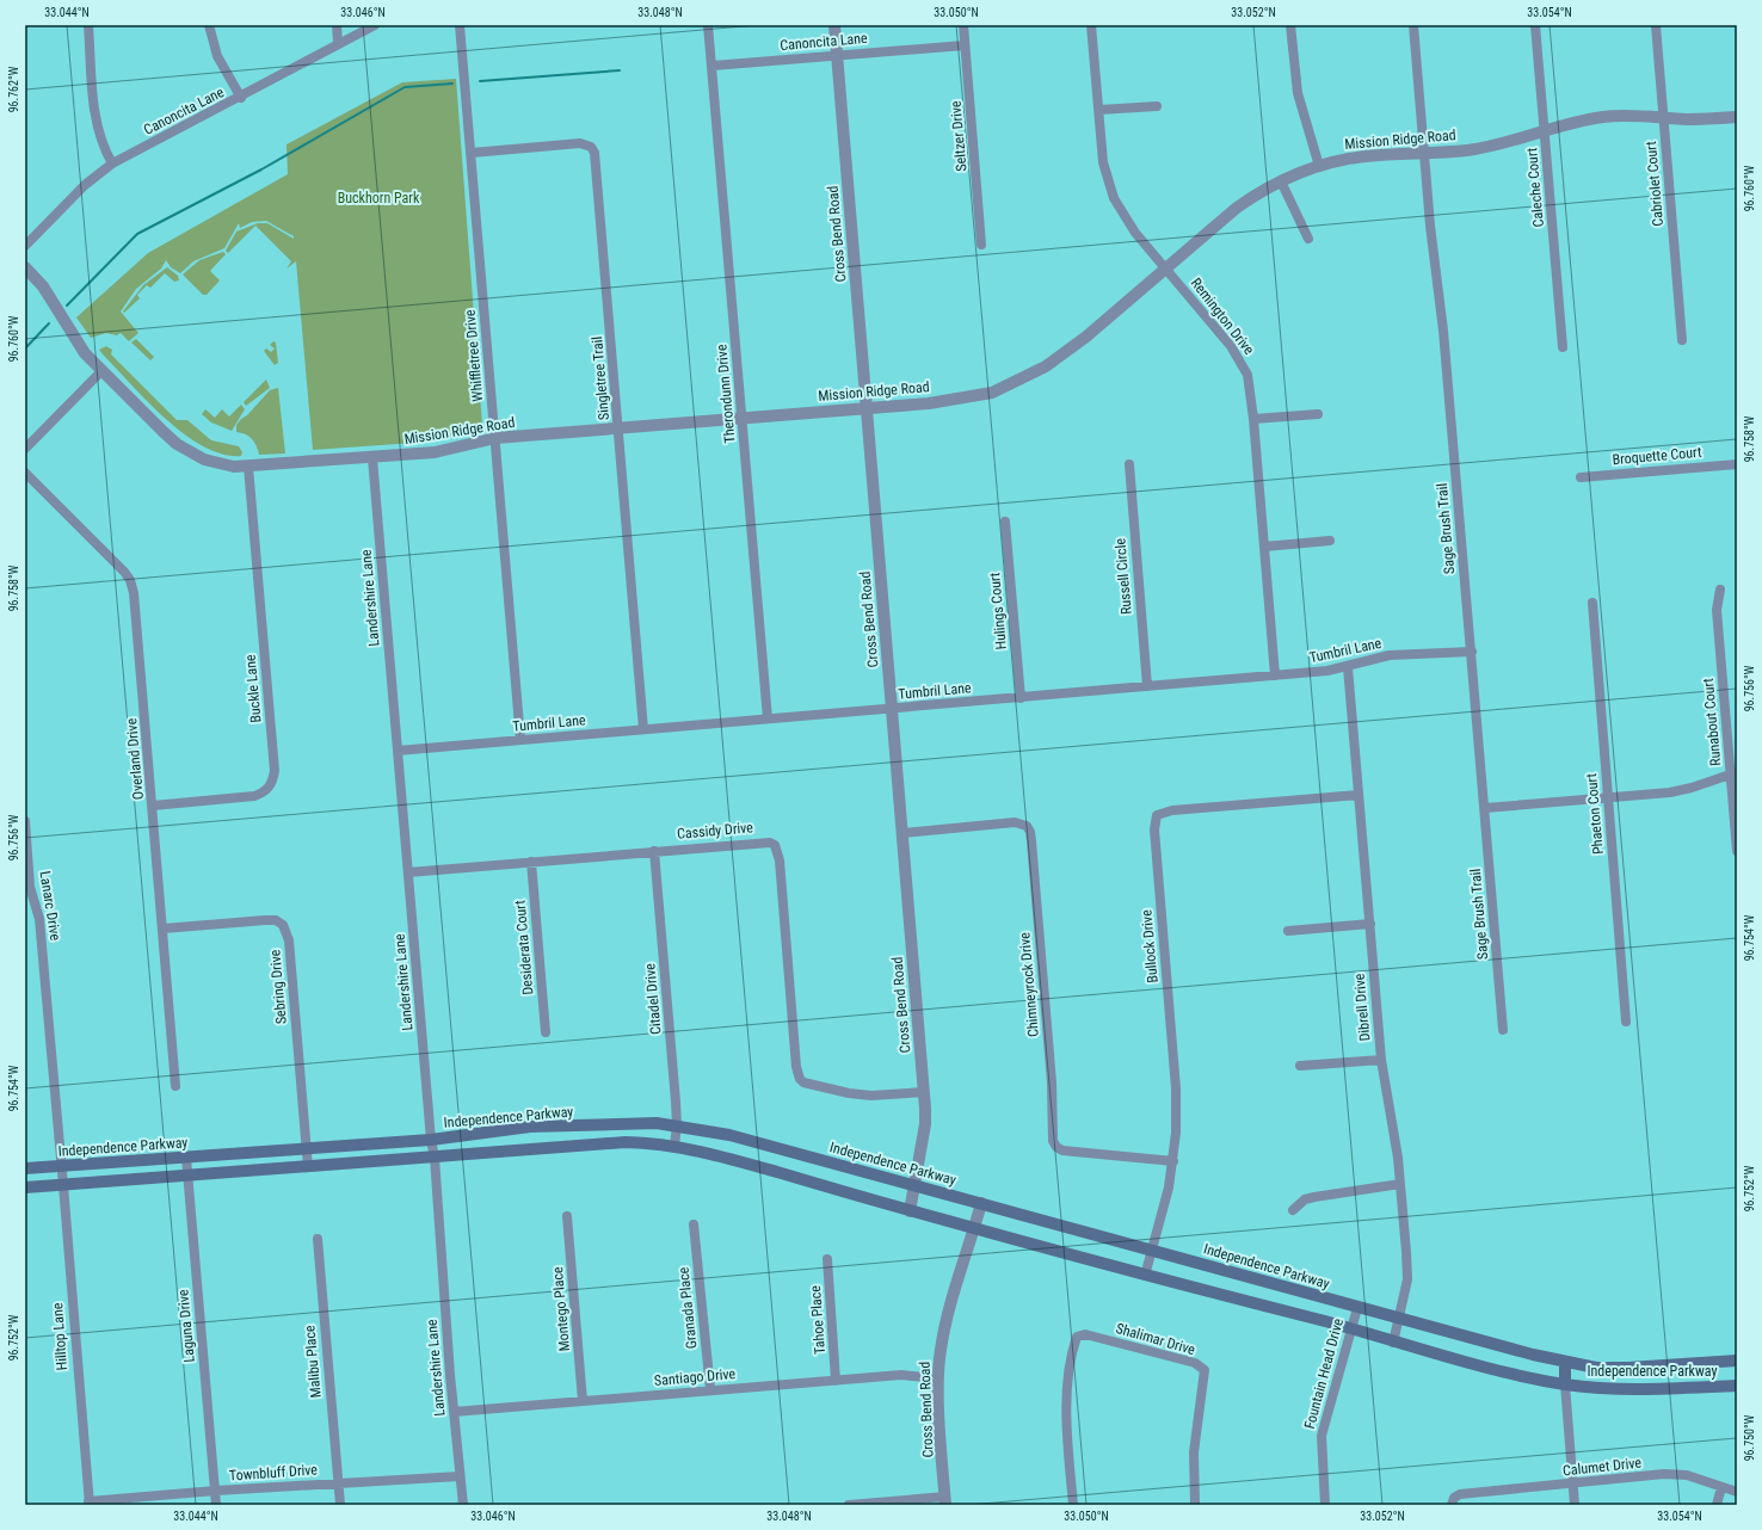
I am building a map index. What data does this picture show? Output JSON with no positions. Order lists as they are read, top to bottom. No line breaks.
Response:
{"streets":{"main road":["Independence Parkway"],"street":["Canoncita Lane","Seltzer Drive","Mission Ridge Road","Cabriolet Court","Caleche Court","Cross Bend Road","Remington Drive","Whiffletree Drive","Singletree Trail","Therondunn Drive","Broquette Court","Sage Brush Trail","Russell Circle","Landershire Lane","Hulings Court","Tumbril Lane","Buckle Lane","Runabout Court","Overland Drive","Phaeton Court","Cassidy Drive","Lanarc Drive","Bullock Drive","Desiderata Court","Chimneyrock Drive","Sebring Drive","Citadel Drive","Dibrell Drive","Granada Place","Montego Place","Tahoe Place","Laguna Drive","Hilltop Lane","Shalimar Drive","Malibu Place","Fountain Head Drive","Santiago Drive","Calumet Drive","Townbluff Drive"]},"crossings":[["Canoncita Lane","Seltzer Drive"],["Canoncita Lane","Cross Bend Road"],["Canoncita Lane","Therondunn Drive"],["Mission Ridge Road","Cabriolet Court"],["Mission Ridge Road","Caleche Court"],["Mission Ridge Road","Cross Bend Road"],["Mission Ridge Road","Remington Drive"],["Mission Ridge Road","Whiffletree Drive"],["Mission Ridge Road","Singletree Trail"],["Mission Ridge Road","Therondunn Drive"],["Mission Ridge Road","Sage Brush Trail"],["Mission Ridge Road","Landershire Lane"],["Mission Ridge Road","Buckle Lane"],["Cross Bend Road","Tumbril Lane"],["Cross Bend Road","Cassidy Drive"],["Cross Bend Road","Chimneyrock Drive"],["Cross Bend Road","Independence Parkway"],["Cross Bend Road","Santiago Drive"],["Remington Drive","Tumbril Lane"],["Whiffletree Drive","Singletree Trail"],["Whiffletree Drive","Tumbril Lane"],["Singletree Trail","Tumbril Lane"],["Therondunn Drive","Tumbril Lane"],["Sage Brush Trail","Tumbril Lane"],["Russell Circle","Tumbril Lane"],["Landershire Lane","Tumbril Lane"],["Landershire Lane","Cassidy Drive"],["Landershire Lane","Independence Parkway"],["Landershire Lane","Santiago Drive"],["Landershire Lane","Townbluff Drive"],["Hulings Court","Tumbril Lane"],["Tumbril Lane","Dibrell Drive"],["Buckle Lane","Overland Drive"],["Overland Drive","Sebring Drive"],["Cassidy Drive","Desiderata Court"],["Cassidy Drive","Citadel Drive"],["Lanarc Drive","Independence Parkway"],["Lanarc Drive","Hilltop Lane"],["Bullock Drive","Chimneyrock Drive"],["Bullock Drive","Dibrell Drive"],["Bullock Drive","Independence Parkway"],["Sebring Drive","Independence Parkway"],["Citadel Drive","Independence Parkway"],["Dibrell Drive","Independence Parkway"],["Independence Parkway","Laguna Drive"],["Independence Parkway","Hilltop Lane"],["Independence Parkway","Fountain Head Drive"],["Granada Place","Santiago Drive"],["Montego Place","Santiago Drive"],["Tahoe Place","Santiago Drive"],["Laguna Drive","Townbluff Drive"],["Hilltop Lane","Townbluff Drive"],["Malibu Place","Townbluff Drive"]],"parks":["Buckhorn Park"],"coordinates":["33.044°N","33.046°N","33.048°N","33.050°N","33.052°N","33.054°N","96.762°W","96.760°W","96.758°W","96.756°W","96.754°W","96.752°W","96.750°W"]}
